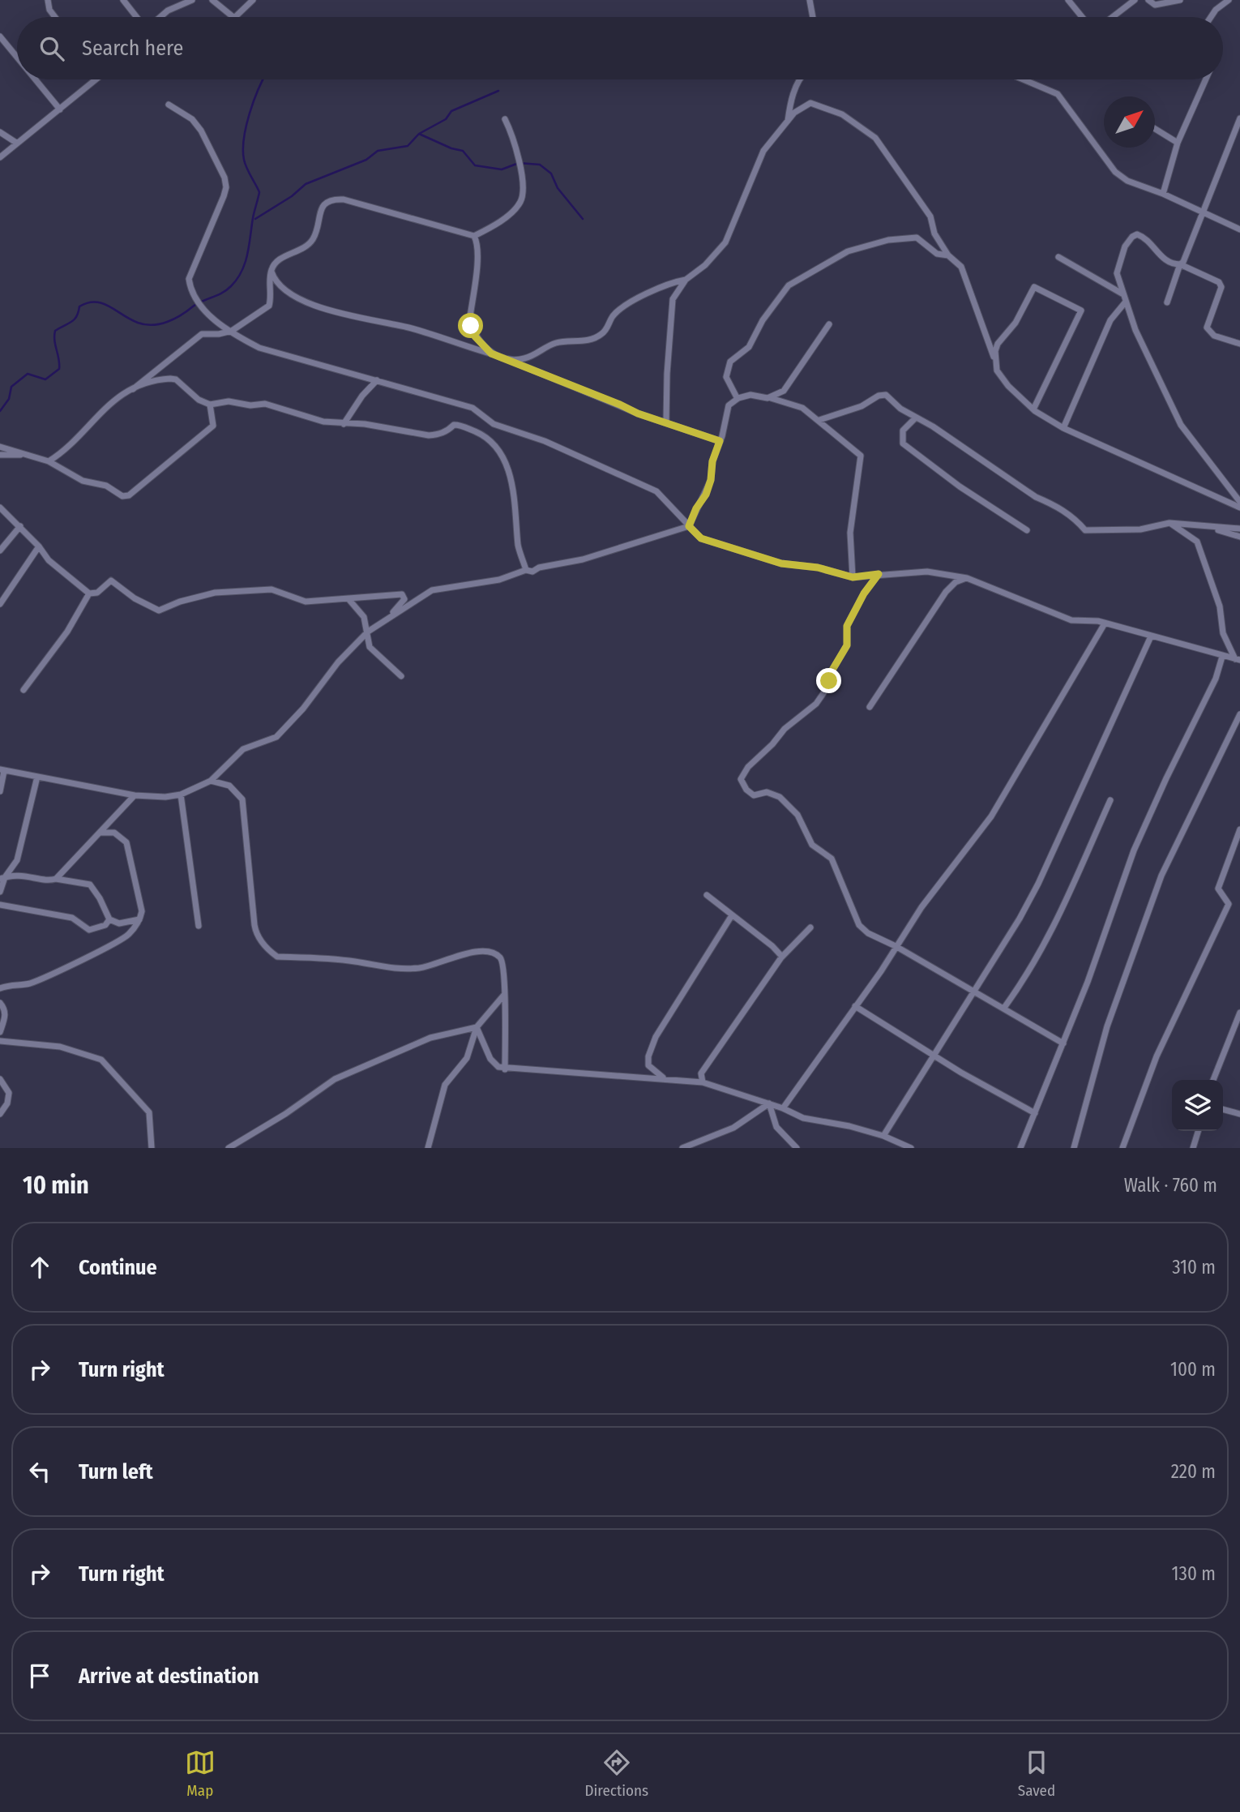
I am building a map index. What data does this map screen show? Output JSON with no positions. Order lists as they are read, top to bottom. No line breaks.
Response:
{"north":"top right","page":{"search":"Search here","heading":["10 min","Walk · 760 m"],"list":[["Continue","310 m"],["Turn right","100 m"],["Turn left","220 m"],["Turn right","130 m"],"Arrive at destination"],"nav":["Map","Directions","Saved"]}}
